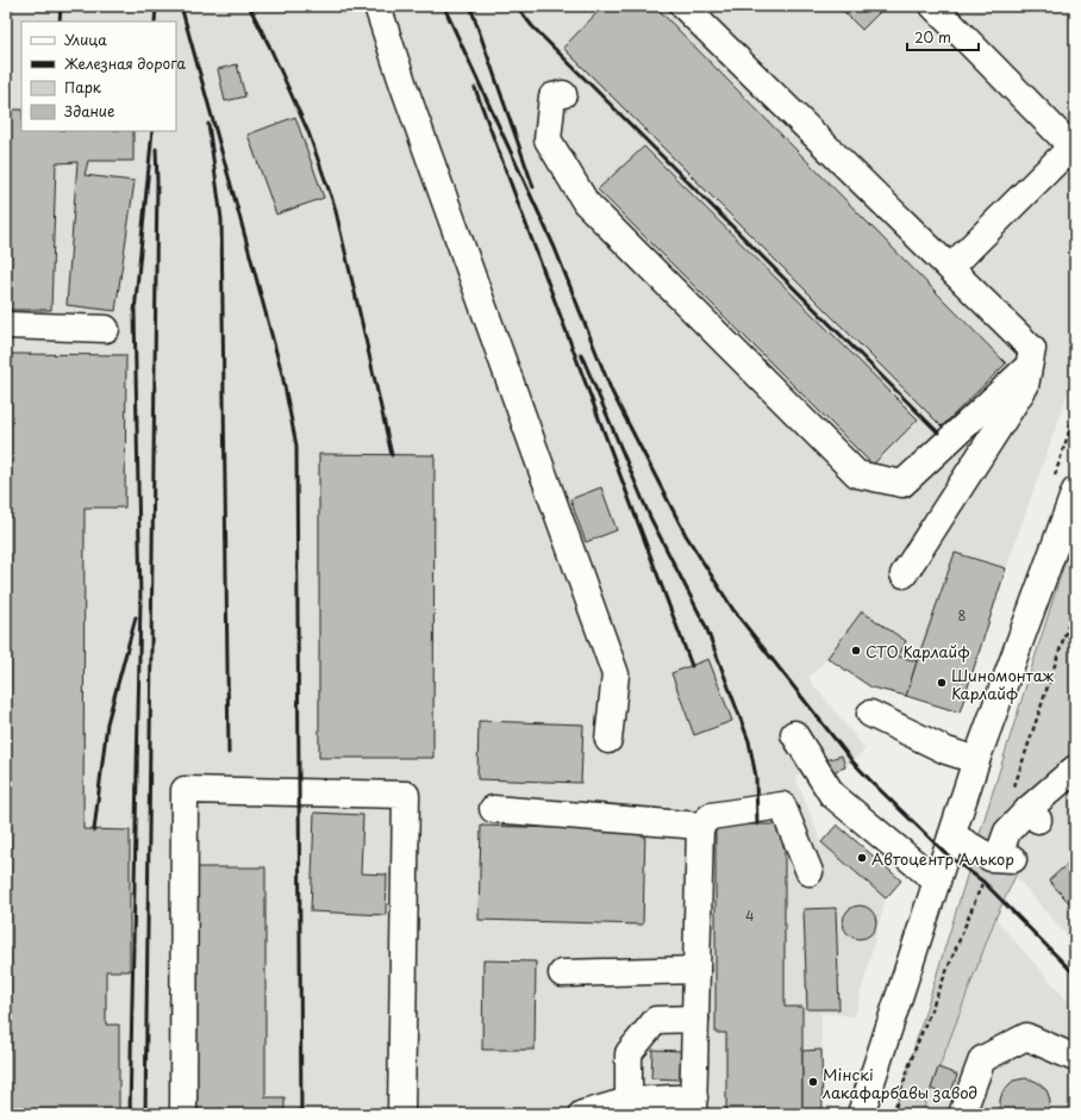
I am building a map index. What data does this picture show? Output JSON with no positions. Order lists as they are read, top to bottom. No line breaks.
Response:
{"places":["СТО Карлайф","Шиномонтаж Карлайф","Автоцентр Алькор","Мінскі лакафарбавы завод"],"house_numbers":["8","4"],"legend":["Улица","Железная дорога","Парк","Здание"],"scale_bar":"20 m"}
